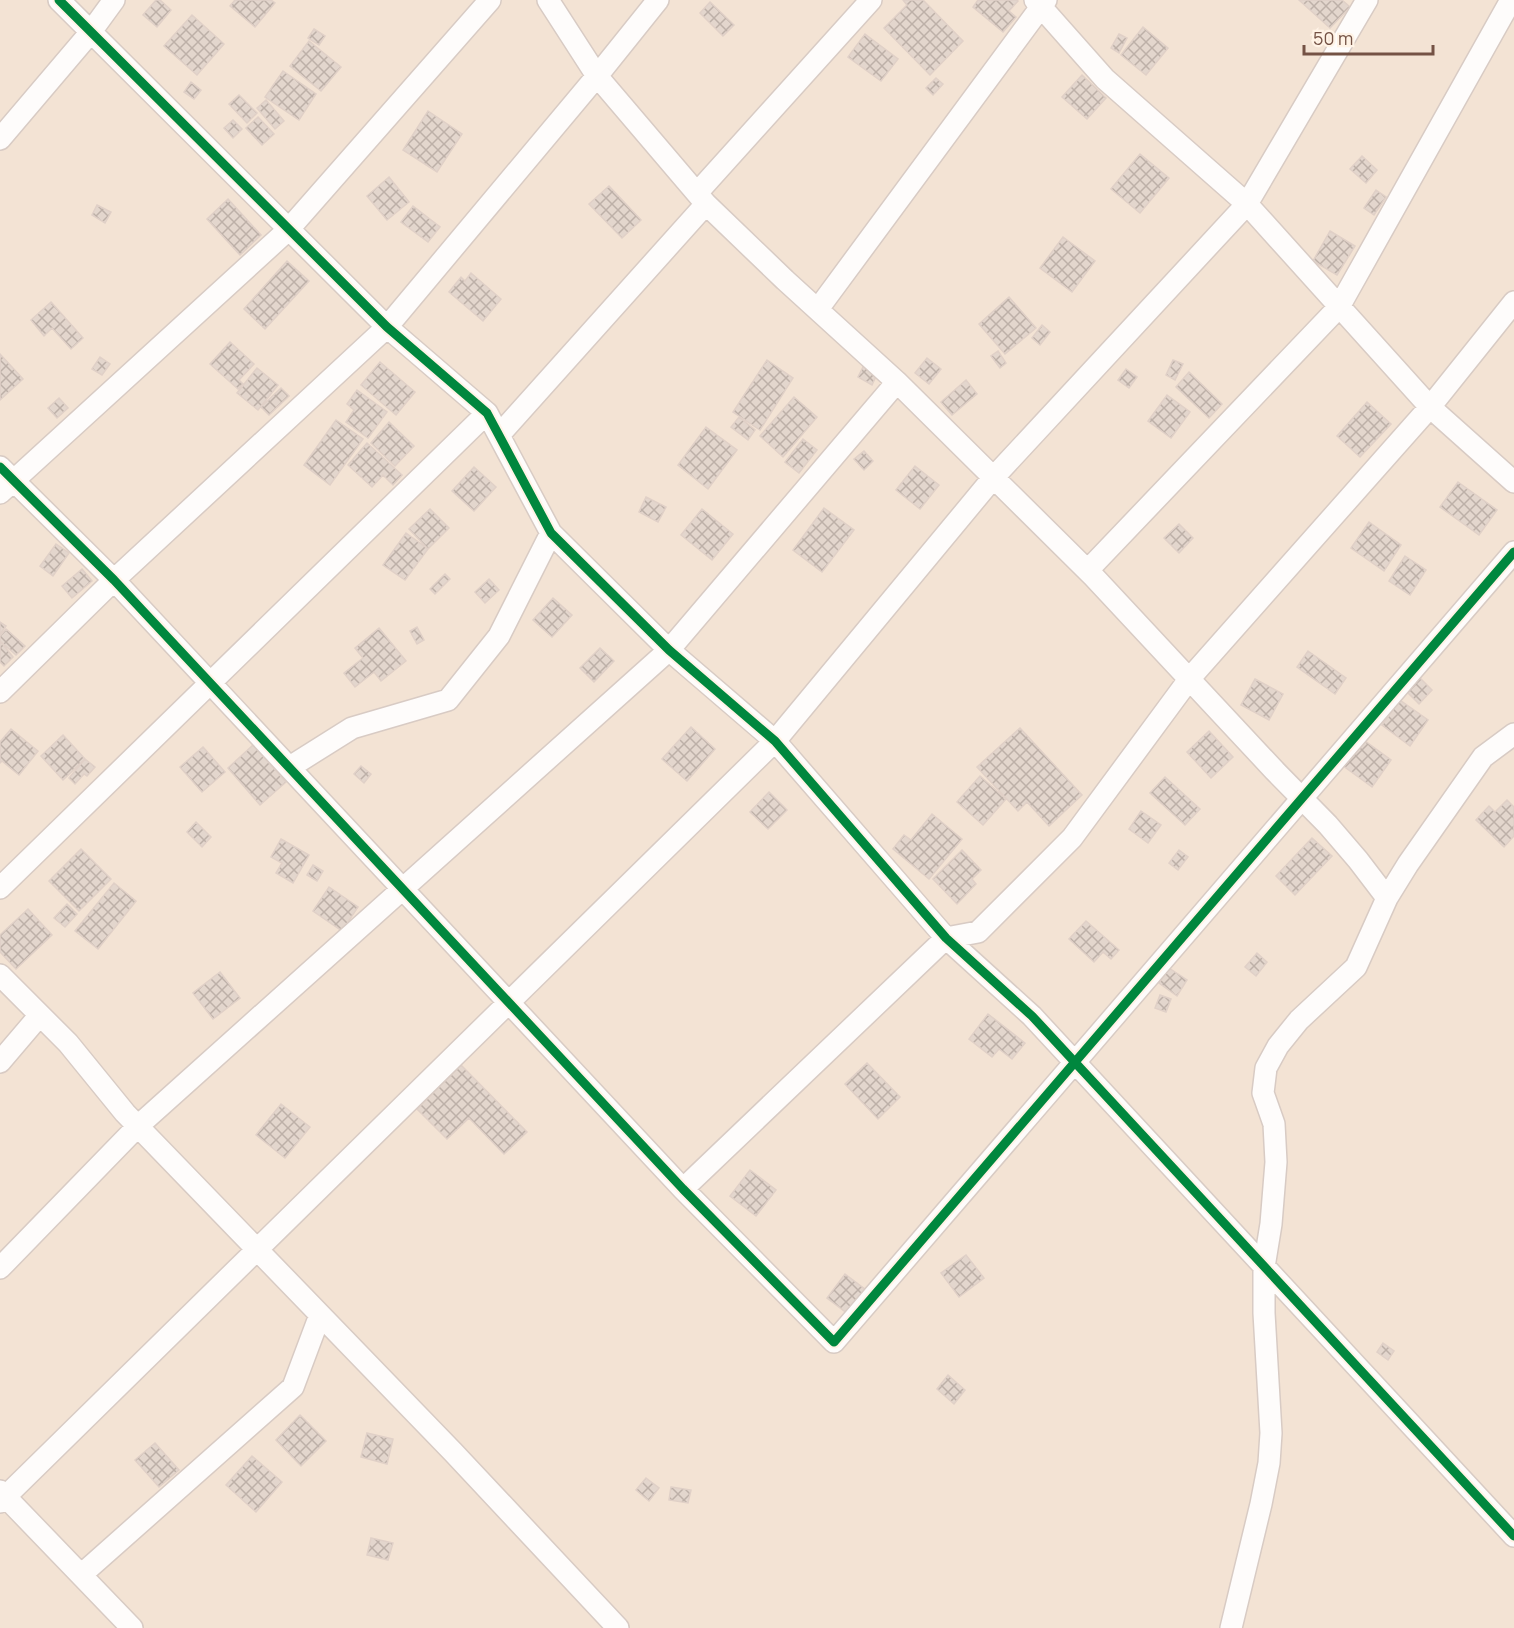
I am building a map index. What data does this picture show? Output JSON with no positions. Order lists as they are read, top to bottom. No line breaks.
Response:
{"scale_bar":"50 m"}
